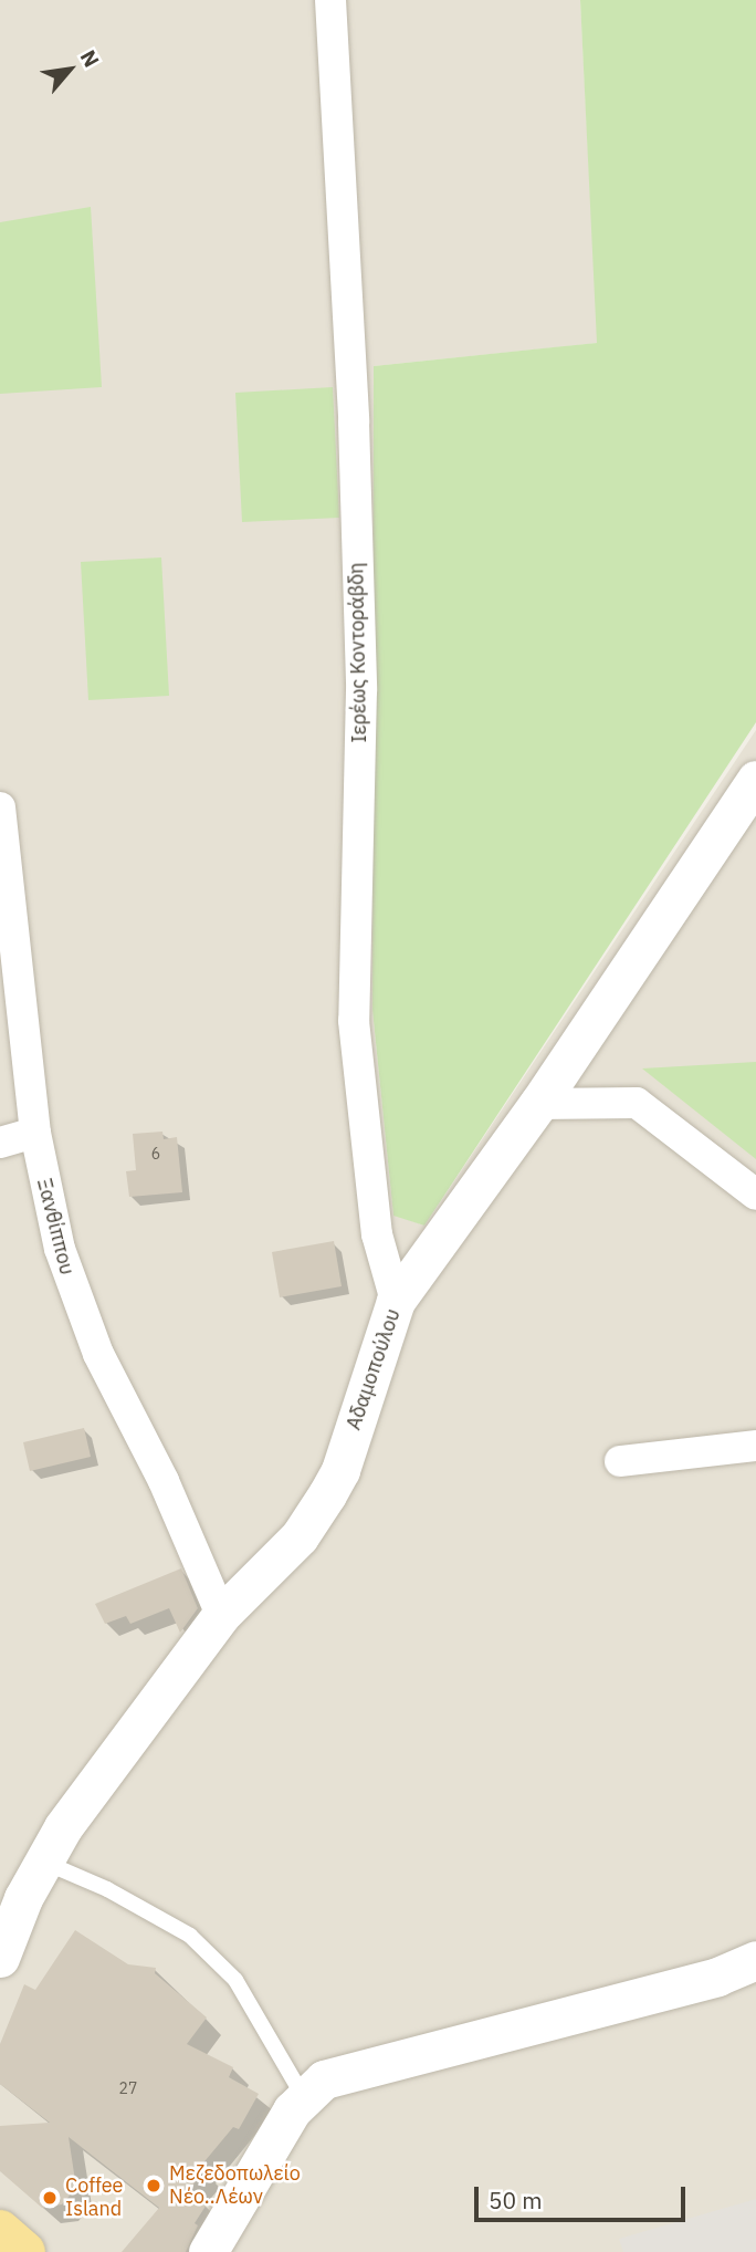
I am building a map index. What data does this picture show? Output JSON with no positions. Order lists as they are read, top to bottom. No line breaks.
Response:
{"streets":{"street":["Ιερέως Κοντοράβδη","Ξανθίππου","Αδαμοπούλου"]},"crossings":[["Ιερέως Κοντοράβδη","Αδαμοπούλου"],["Ξανθίππου","Αδαμοπούλου"]],"places":["Μεζεδοπωλείο Νέο..Λέων","Coffee Island"],"house_numbers":["6","27"],"scale_bar":"50 m","north":"top right"}
